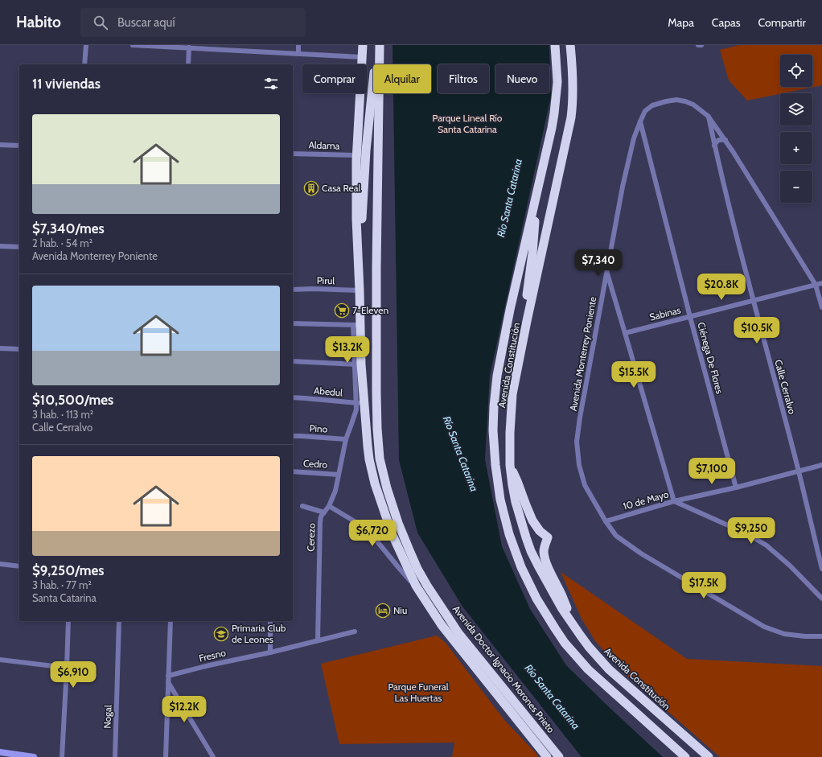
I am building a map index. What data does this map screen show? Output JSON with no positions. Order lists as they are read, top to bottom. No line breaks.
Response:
{"streets":{"highway":["Avenida Constitución","Avenida Doctor Ignacio Morones Prieto"],"street":["Aldama","Pirul","Sabinas","Avenida Monterrey Poniente","Ciénega De Flores","Calle Cerralvo","Abedul","Pino","Cedro","10 de Mayo","Cerezo","Fresno","Nogal"]},"crossings":[["Aldama","Avenida Doctor Ignacio Morones Prieto"],["Pirul","Avenida Doctor Ignacio Morones Prieto"],["Sabinas","Avenida Monterrey Poniente"],["Sabinas","Ciénega De Flores"],["Sabinas","Calle Cerralvo"],["Avenida Monterrey Poniente","Ciénega De Flores"],["Avenida Monterrey Poniente","Calle Cerralvo"],["Avenida Monterrey Poniente","10 de Mayo"],["Ciénega De Flores","10 de Mayo"],["Calle Cerralvo","10 de Mayo"],["Abedul","Cerezo"],["Abedul","Avenida Doctor Ignacio Morones Prieto"],["Pino","Cerezo"],["Cedro","Cerezo"],["Cerezo","Fresno"],["Cerezo","Avenida Doctor Ignacio Morones Prieto"]],"water":["Río Santa Catarina"],"parks":["Parque Lineal Río Santa Catarina","Parque Funeral Las Huertas"],"places":{"building":["Casa Real"],"supermarket":["7-Eleven"],"hotel":["Niu"],"school or university":["Primaria Club de Leones"]},"page":{"header":"Habito","search":"Buscar aquí","nav":["Mapa","Capas","Compartir"],"map_buttons":["+","−"],"chip":["Comprar","Alquilar","Filtros","Nuevo"],"heading":"11 viviendas","list":[{"name":"$7,340/mes","note":"2 hab. · 54 m² · Avenida Monterrey Poniente"},{"name":"$10,500/mes","note":"3 hab. · 113 m² · Calle Cerralvo"},{"name":"$9,250/mes","note":"3 hab. · 77 m² · Santa Catarina"}],"price":["$7,340","$20.8K","$10.5K","$13.2K","$15.5K","$7,100","$9,250","$6,720","$17.5K","$6,910","$12.2K"]}}
